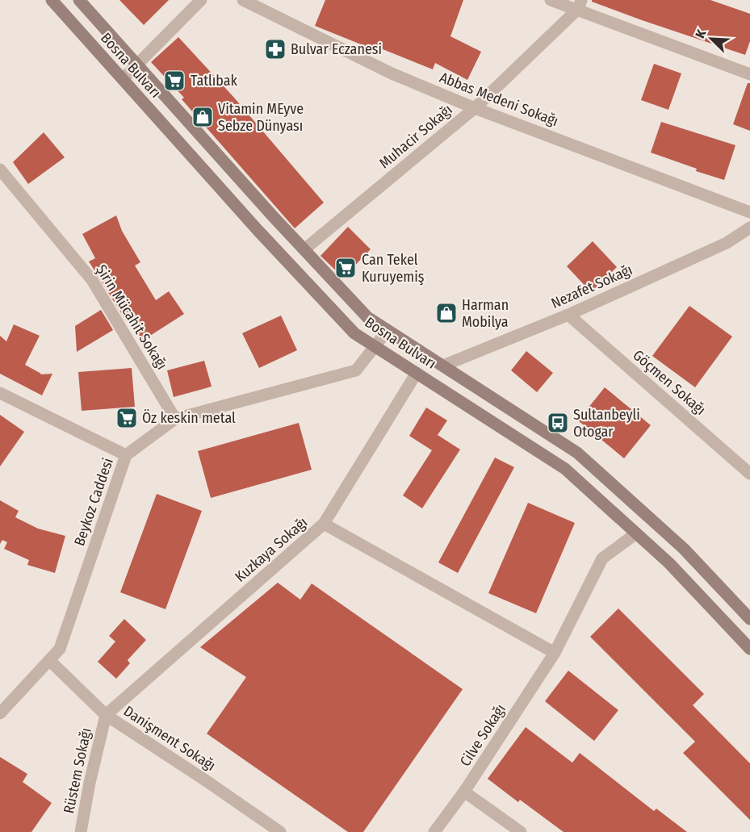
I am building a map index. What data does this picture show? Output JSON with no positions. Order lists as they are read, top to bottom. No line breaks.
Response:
{"streets":{"main road":["Bosna Bulvarı"],"street":["Abbas Medeni Sokağı","Muhacir Sokağı","Nezafet Sokağı","Şirin Mücahit Sokağı","Göçmen Sokağı","Beykoz Caddesi","Kuzkaya Sokağı","Cilve Sokağı","Danişment Sokağı","Rüstem Sokağı"]},"crossings":[["Bosna Bulvarı","Muhacir Sokağı"],["Bosna Bulvarı","Nezafet Sokağı"],["Bosna Bulvarı","Beykoz Caddesi"],["Bosna Bulvarı","Kuzkaya Sokağı"],["Bosna Bulvarı","Cilve Sokağı"],["Abbas Medeni Sokağı","Muhacir Sokağı"],["Nezafet Sokağı","Göçmen Sokağı"],["Şirin Mücahit Sokağı","Beykoz Caddesi"],["Beykoz Caddesi","Danişment Sokağı"],["Kuzkaya Sokağı","Danişment Sokağı"],["Kuzkaya Sokağı","Rüstem Sokağı"],["Danişment Sokağı","Rüstem Sokağı"]],"places":{"pharmacy":["Bulvar Eczanesi"],"supermarket":["Tatlıbak","Can Tekel Kuruyemiş","Öz keskin metal"],"shop":["Vitamin MEyve Sebze Dünyası","Harman Mobilya"],"bus stop":["Sultanbeyli Otogar"]},"north":"top left"}
